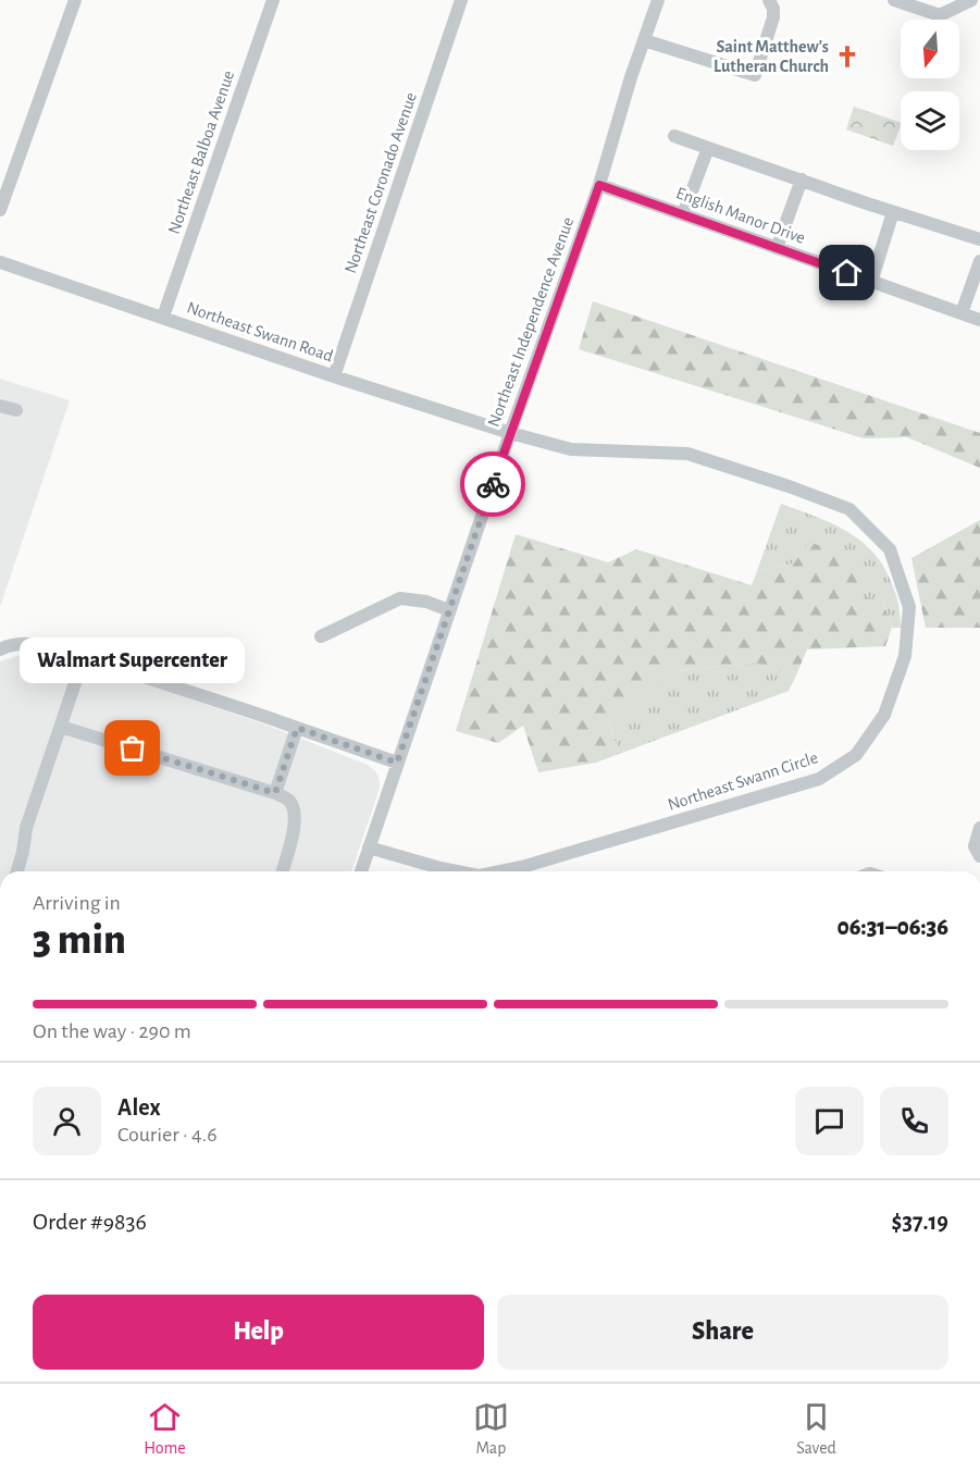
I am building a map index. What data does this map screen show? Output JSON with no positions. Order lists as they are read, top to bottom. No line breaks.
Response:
{"streets":{"street":["Northeast Balboa Avenue","Northeast Coronado Avenue","English Manor Drive","Northeast Independence Avenue","Northeast Swann Road","Northeast Swann Circle"]},"crossings":[["Northeast Balboa Avenue","Northeast Swann Road"],["Northeast Coronado Avenue","Northeast Swann Road"],["English Manor Drive","Northeast Independence Avenue"],["Northeast Independence Avenue","Northeast Swann Road"],["Northeast Independence Avenue","Northeast Swann Circle"],["Northeast Swann Road","Northeast Swann Circle"]],"places":{"church":["Saint Matthew's Lutheran Church"],"other":["Walmart Supercenter"]},"north":"bottom","page":{"bubble":"Walmart Supercenter","heading":["3 min","Arriving in","06:31–06:36"],"panel":["Alex","Courier · 4.6","Order #9836","$37.19"],"bar":"On the way · 290 m","buttons":["Help","Share"],"tabs":["Home","Map","Saved"]}}
